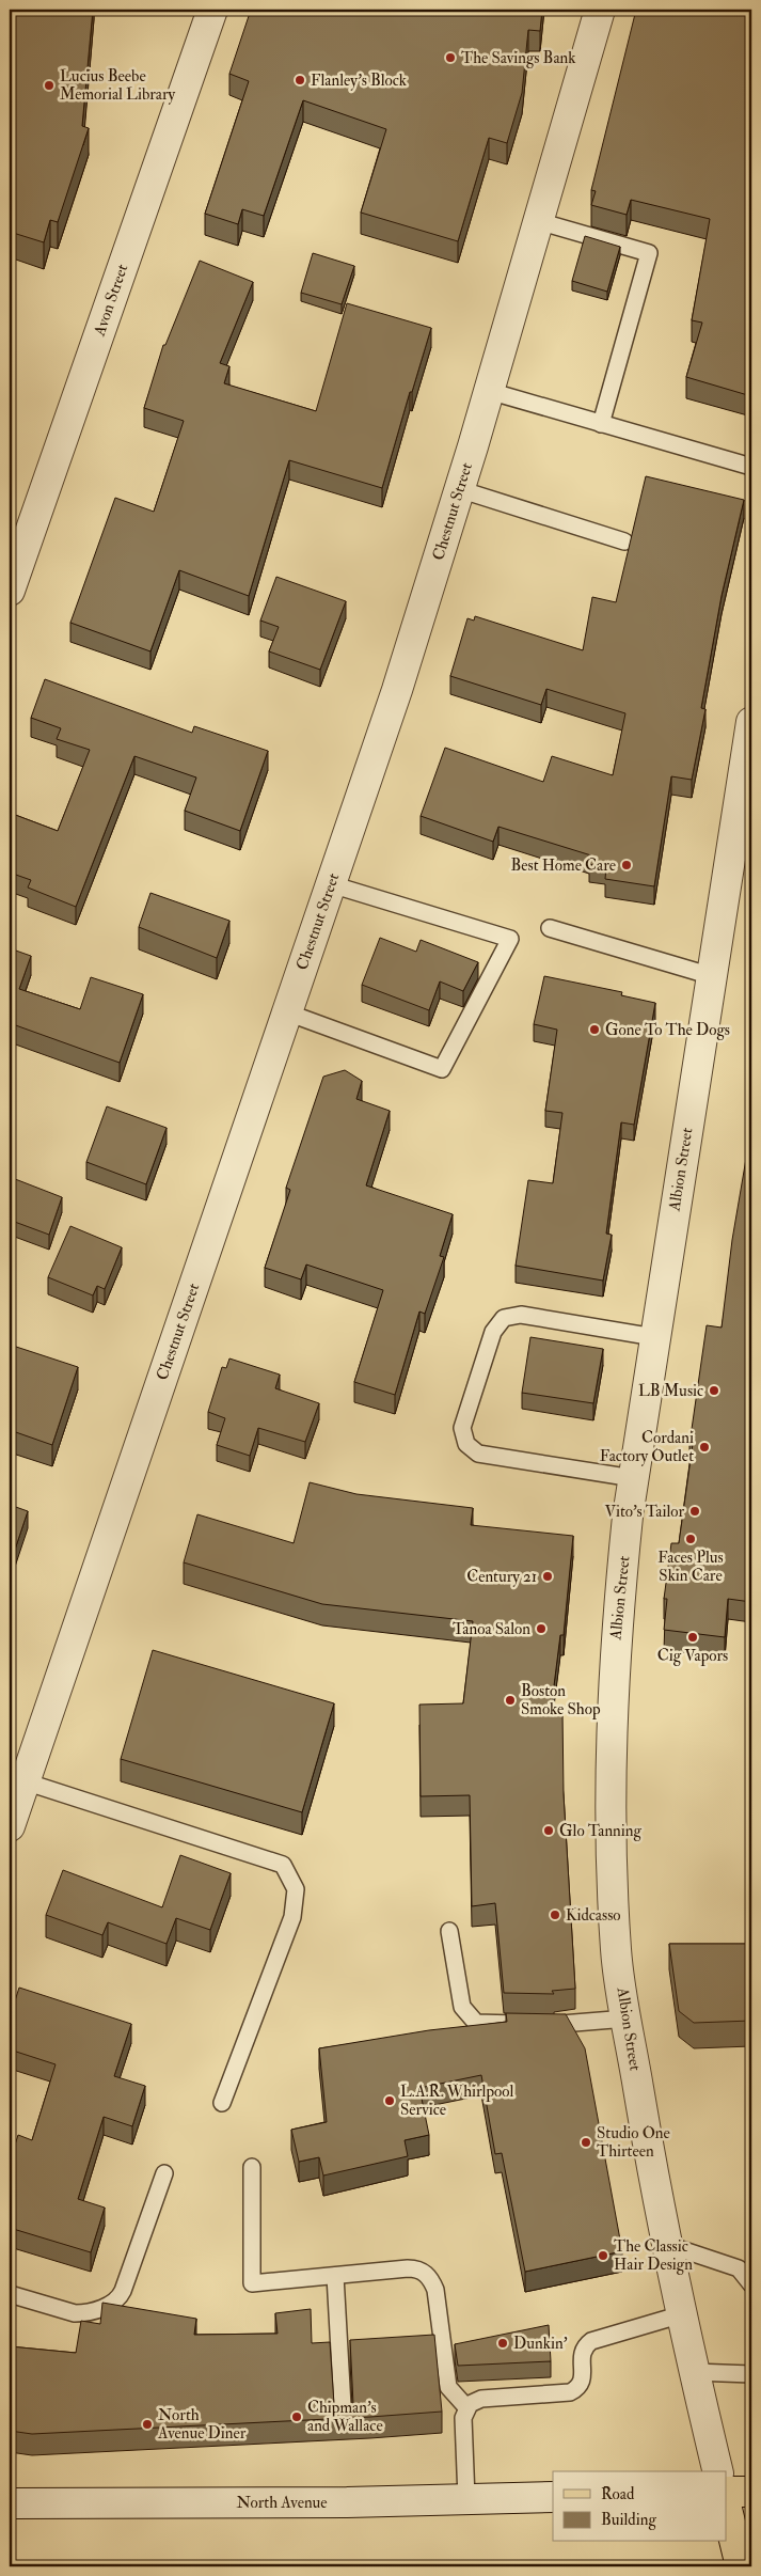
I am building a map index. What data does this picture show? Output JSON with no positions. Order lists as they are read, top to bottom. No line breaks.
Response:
{"streets":{"street":["Avon Street","Chestnut Street","Albion Street","North Avenue"]},"places":["The Savings Bank","Flanley's Block","Lucius Beebe Memorial Library","Best Home Care","Gone To The Dogs","LB Music","Cordani Factory Outlet","Vito's Tailor","Faces Plus Skin Care","Century 21","Tanoa Salon","Cig Vapors","Boston Smoke Shop","Glo Tanning","Kidcasso","L.A.R. Whirlpool Service","Studio One Thirteen","The Classic Hair Design","Dunkin'","Chipman's and Wallace","North Avenue Diner"],"legend":["Road","Building"]}
